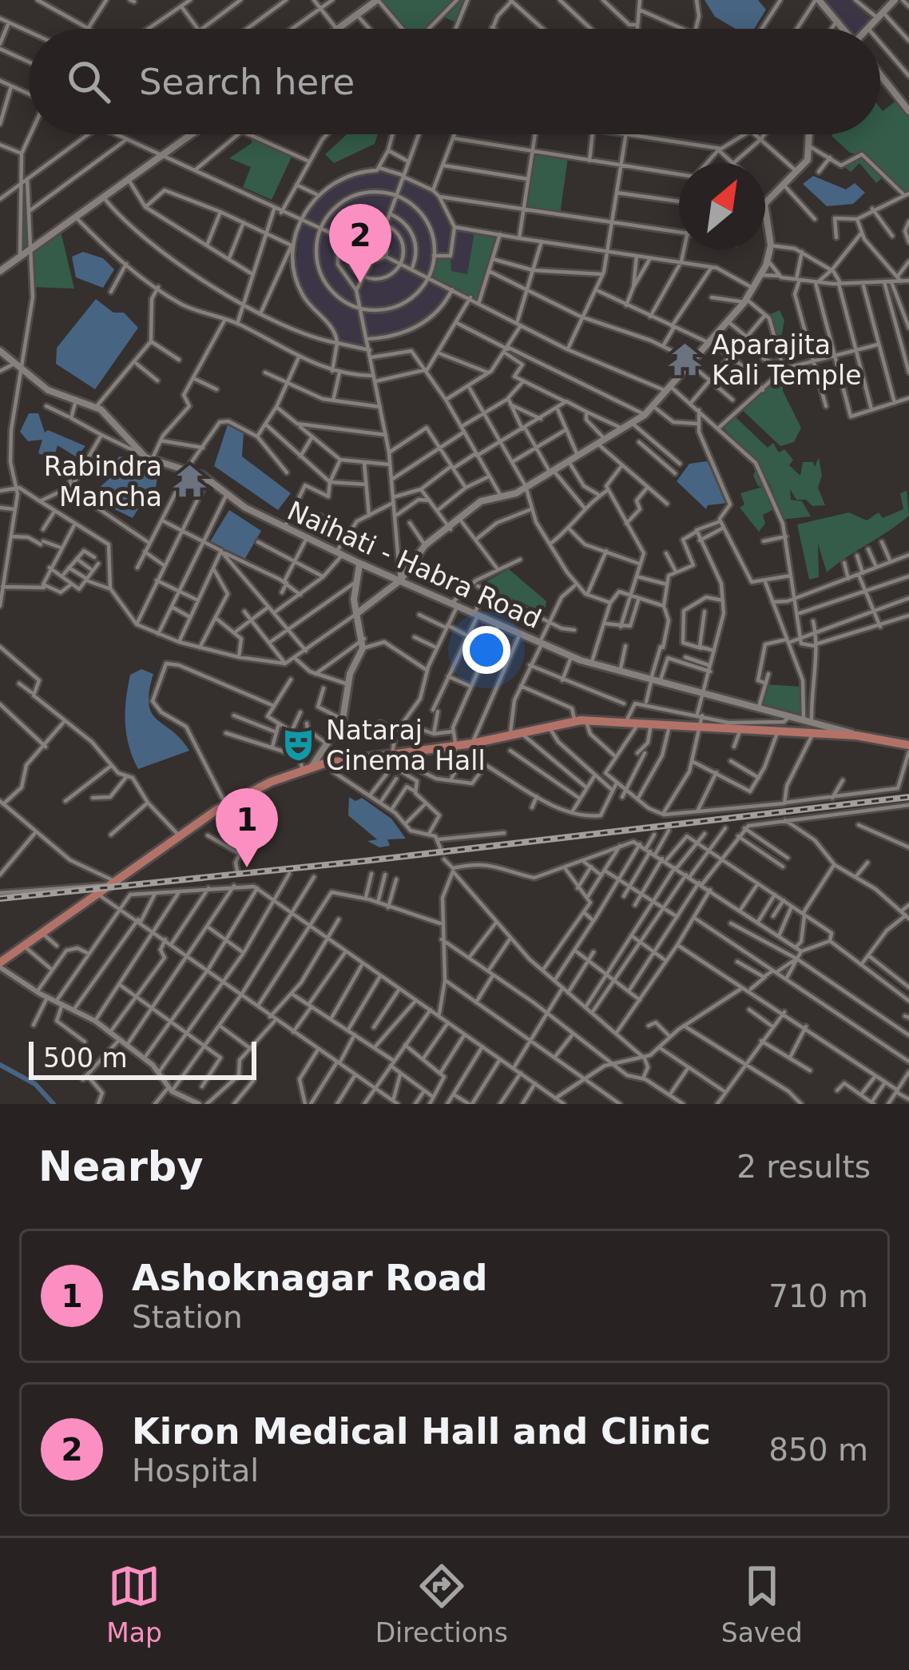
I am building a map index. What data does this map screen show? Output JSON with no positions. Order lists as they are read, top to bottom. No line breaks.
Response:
{"streets":{"main road":["Naihati - Habra Road"]},"places":{"temple":["Aparajita Kali Temple","Rabindra Mancha"],"theatre":["Nataraj Cinema Hall"]},"scale_bar":"500 m","north":"top right","page":{"search":"Search here","pins":["2","1"],"scale":"500 m","heading":["Nearby","2 results"],"list":[{"mark":"1","name":"Ashoknagar Road","note":"Station","value":"710 m"},{"mark":"2","name":"Kiron Medical Hall and Clinic","note":"Hospital","value":"850 m"}],"nav":["Map","Directions","Saved"]}}
